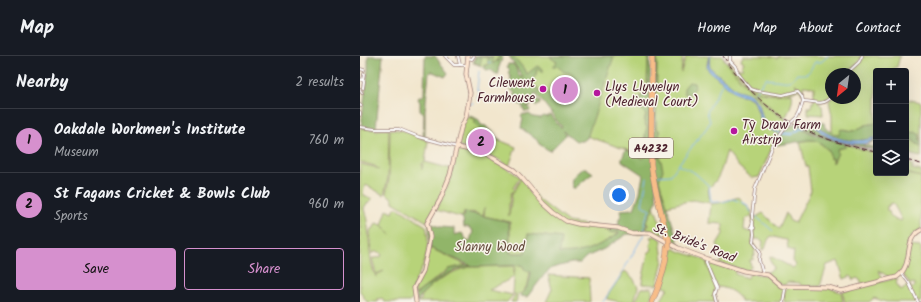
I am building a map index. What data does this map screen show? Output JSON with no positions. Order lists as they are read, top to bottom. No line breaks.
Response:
{"streets":{"highway":["A4232"],"street":["St. Bride's Road"]},"parks":["Slanny Wood"],"places":["Cilewent Farmhouse","Llys Llywelyn (Medieval Court)","Tŷ Draw Farm Airstrip"],"north":"bottom left","page":{"header":"Map","nav":["Home","Map","About","Contact"],"heading":["Nearby","2 results"],"map_buttons":["+","−"],"pins":["1","2"],"list":[{"mark":"1","name":"Oakdale Workmen's Institute","note":"Museum","value":"760 m"},{"mark":"2","name":"St Fagans Cricket & Bowls Club","note":"Sports","value":"960 m"}],"buttons":["Save","Share"]}}
